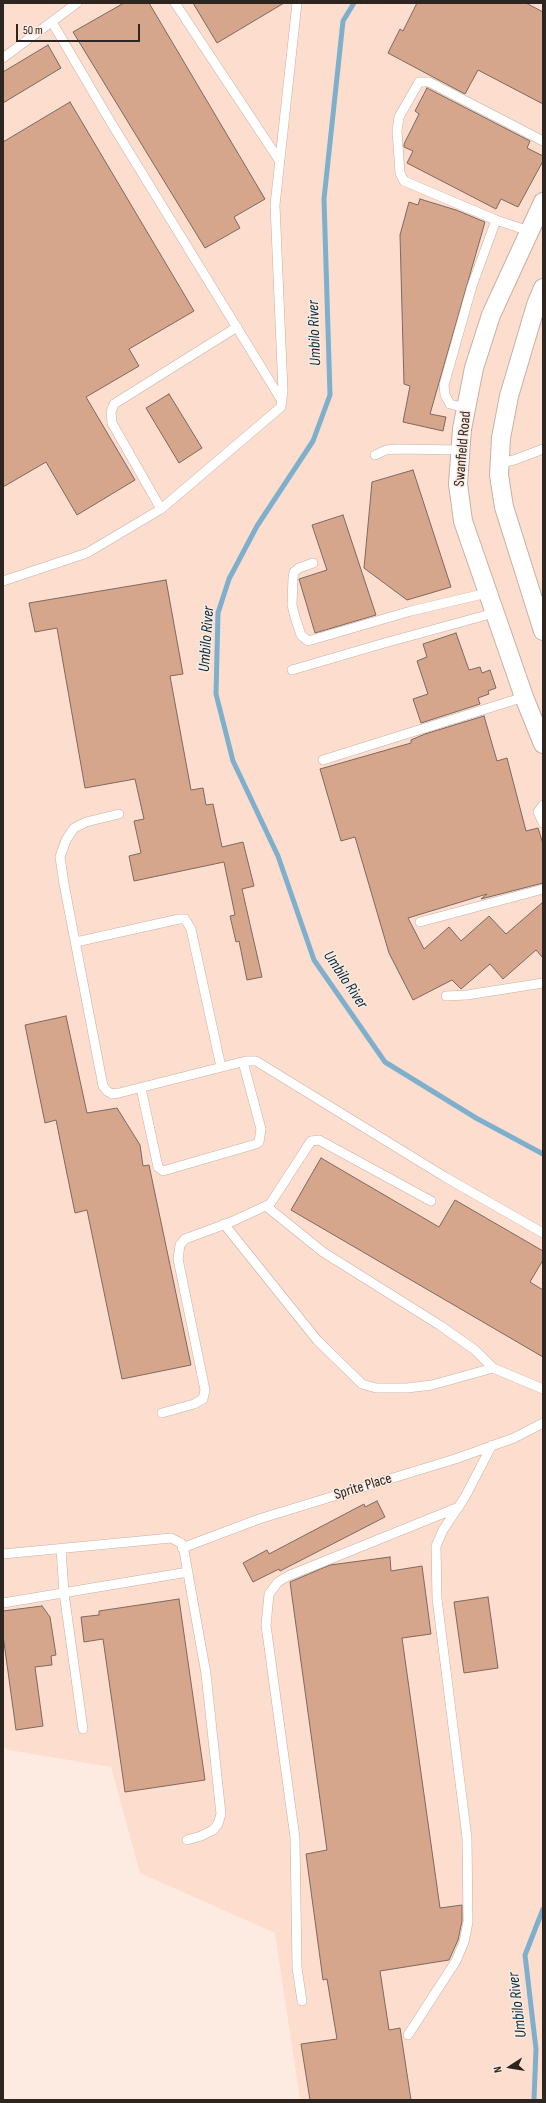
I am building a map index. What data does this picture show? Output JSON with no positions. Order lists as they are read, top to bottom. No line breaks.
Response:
{"streets":{"street":["Swanfield Road"],"lane":["Sprite Place"]},"water":["Umbilo River"],"scale_bar":"50 m","north":"left"}
